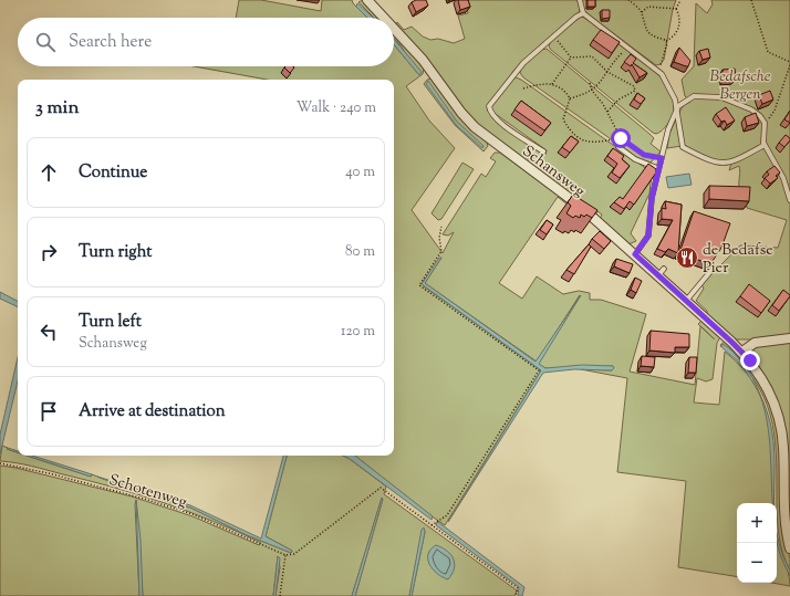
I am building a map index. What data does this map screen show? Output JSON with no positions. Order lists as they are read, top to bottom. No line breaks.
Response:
{"streets":{"street":["Schansweg"],"path":["Schotenweg"]},"parks":["Bedafsche Bergen"],"places":{"restaurant":["de Bedafse Pier"]},"page":{"search":"Search here","heading":["3 min","Walk · 240 m"],"list":[["Continue","40 m"],["Turn right","80 m"],["Turn left","Schansweg","120 m"],"Arrive at destination"],"map_buttons":["+","−"]}}
